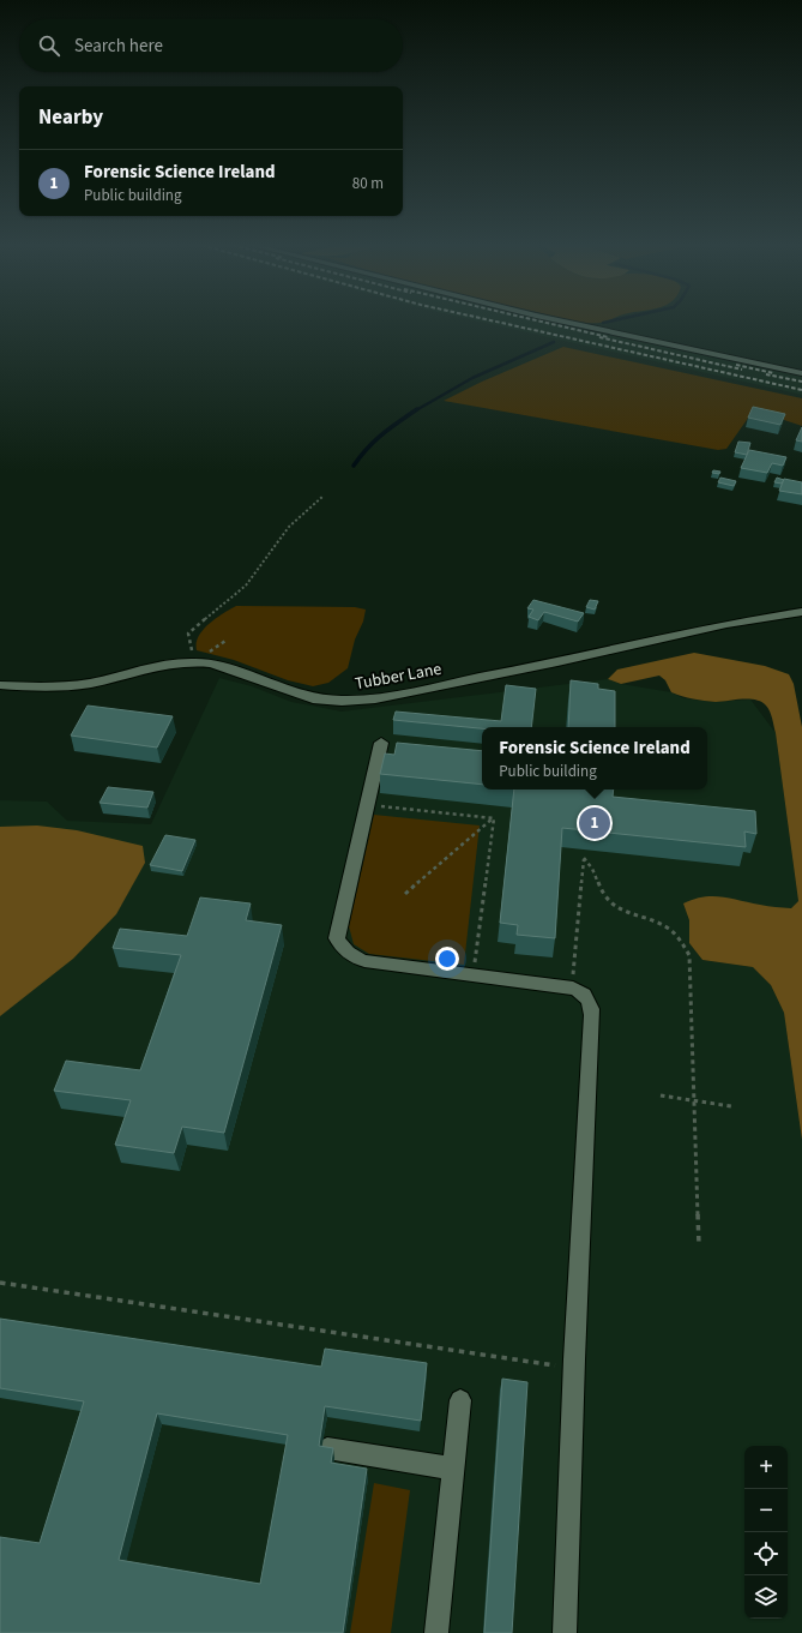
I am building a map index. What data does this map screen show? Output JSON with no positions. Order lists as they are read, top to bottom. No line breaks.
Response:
{"streets":{"street":["Tubber Lane"]},"page":{"search":"Search here","heading":"Nearby","list":[{"mark":"1","name":"Forensic Science Ireland","note":"Public building","value":"80 m"}],"popup":["Forensic Science Ireland","Public building"],"pins":"1","map_buttons":["+","−"]}}
